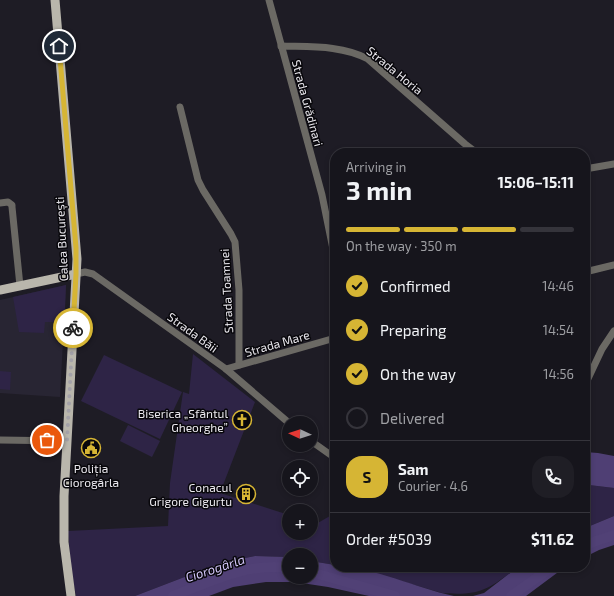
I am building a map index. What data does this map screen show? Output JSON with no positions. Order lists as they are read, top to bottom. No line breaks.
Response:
{"streets":{"main road":["Calea București"],"street":["Strada Horia","Strada Grădinari","Strada Toamnei","Strada Băii","Strada Mare"]},"crossings":[["Strada Horia","Strada Grădinari"],["Calea București","Strada Băii"],["Strada Toamnei","Strada Mare"],["Strada Băii","Strada Mare"]],"water":["Ciorogârla"],"places":{"church":["Biserica „Sfântul Gheorghe”"],"public building":["Poliția Ciorogârla"],"building":["Conacul Grigore Gigurtu"]},"north":"left","page":{"heading":["3 min","Arriving in","15:06–15:11"],"panel":["Sam","Courier · 4.6","Order #5039","$11.62"],"bar":"On the way · 350 m","list":[["Confirmed","14:46"],["Preparing","14:54"],["On the way","14:56"],"Delivered"],"map_buttons":["+","−"],"round":"S"}}
